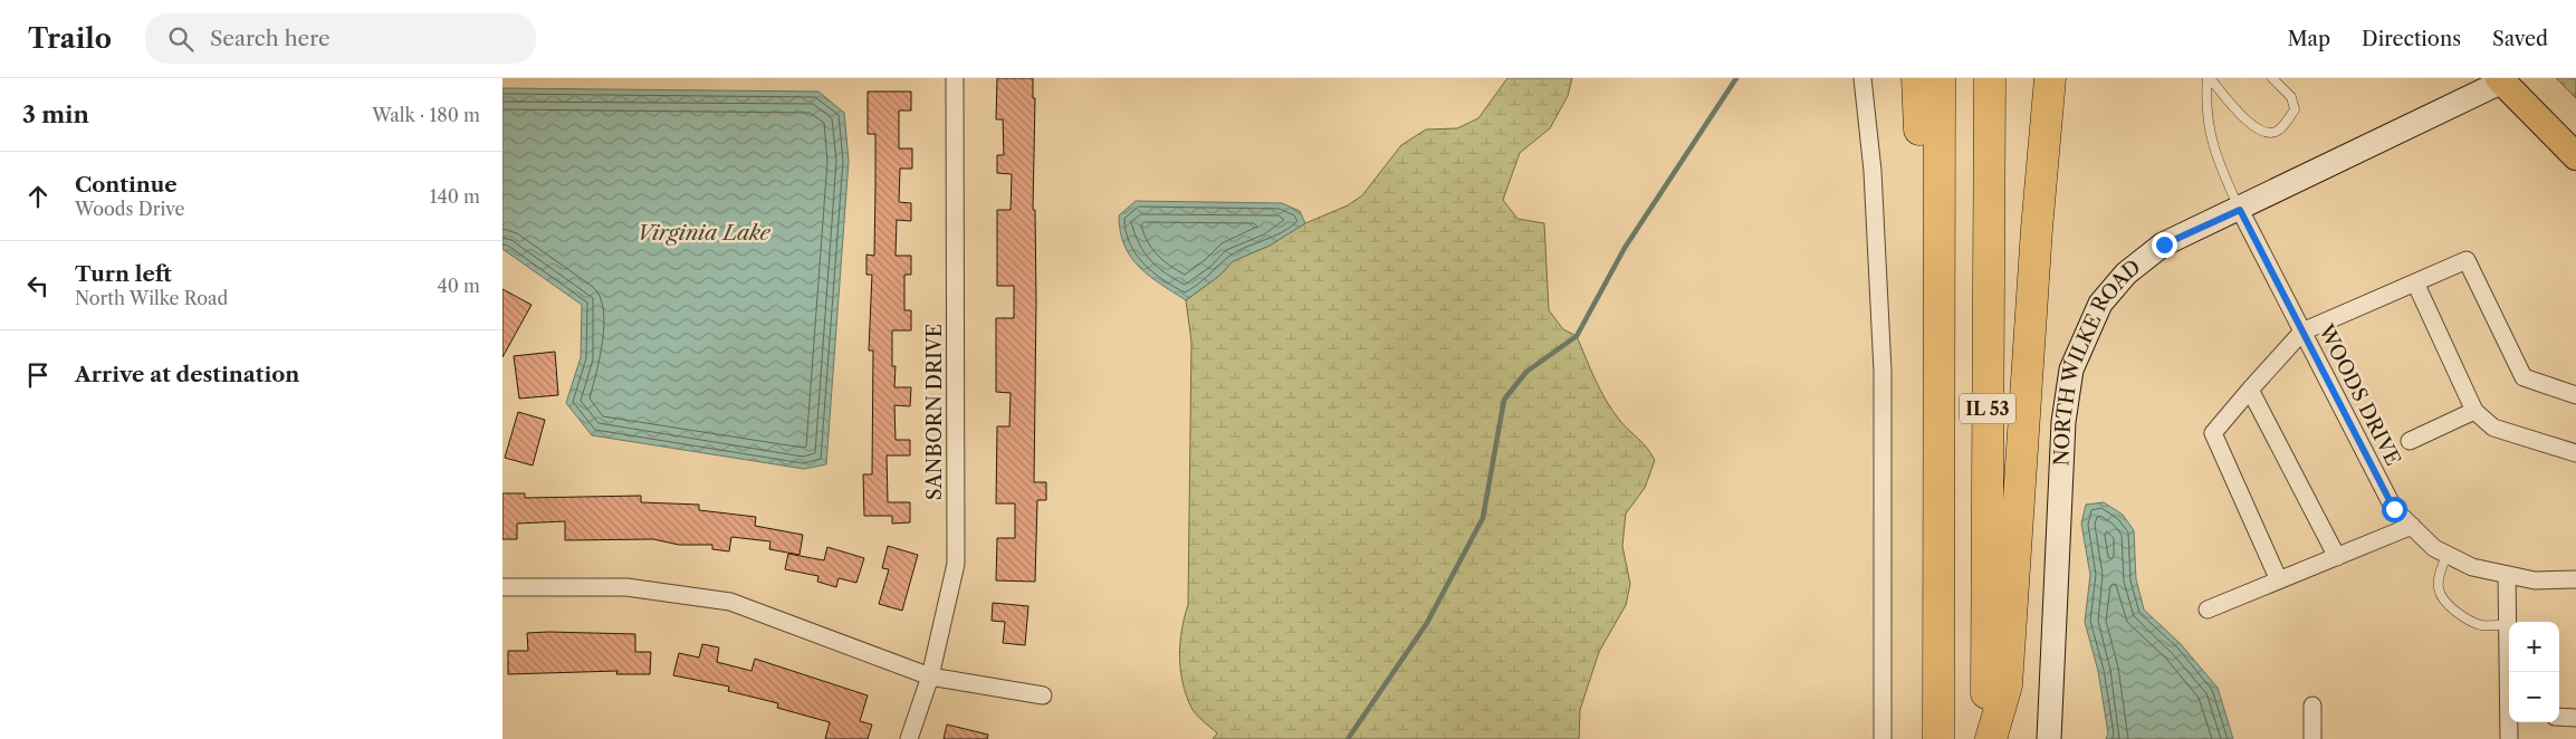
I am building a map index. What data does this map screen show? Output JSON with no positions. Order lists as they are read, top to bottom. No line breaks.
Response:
{"streets":{"highway":["IL 53"],"street":["NORTH WILKE ROAD","WOODS DRIVE","SANBORN DRIVE"]},"crossings":[["NORTH WILKE ROAD","WOODS DRIVE"]],"water":["Virginia Lake"],"page":{"header":"Trailo","search":"Search here","nav":["Map","Directions","Saved"],"heading":["3 min","Walk · 180 m"],"list":[["Continue","Woods Drive","140 m"],["Turn left","North Wilke Road","40 m"],"Arrive at destination"],"map_buttons":["+","−"]}}
